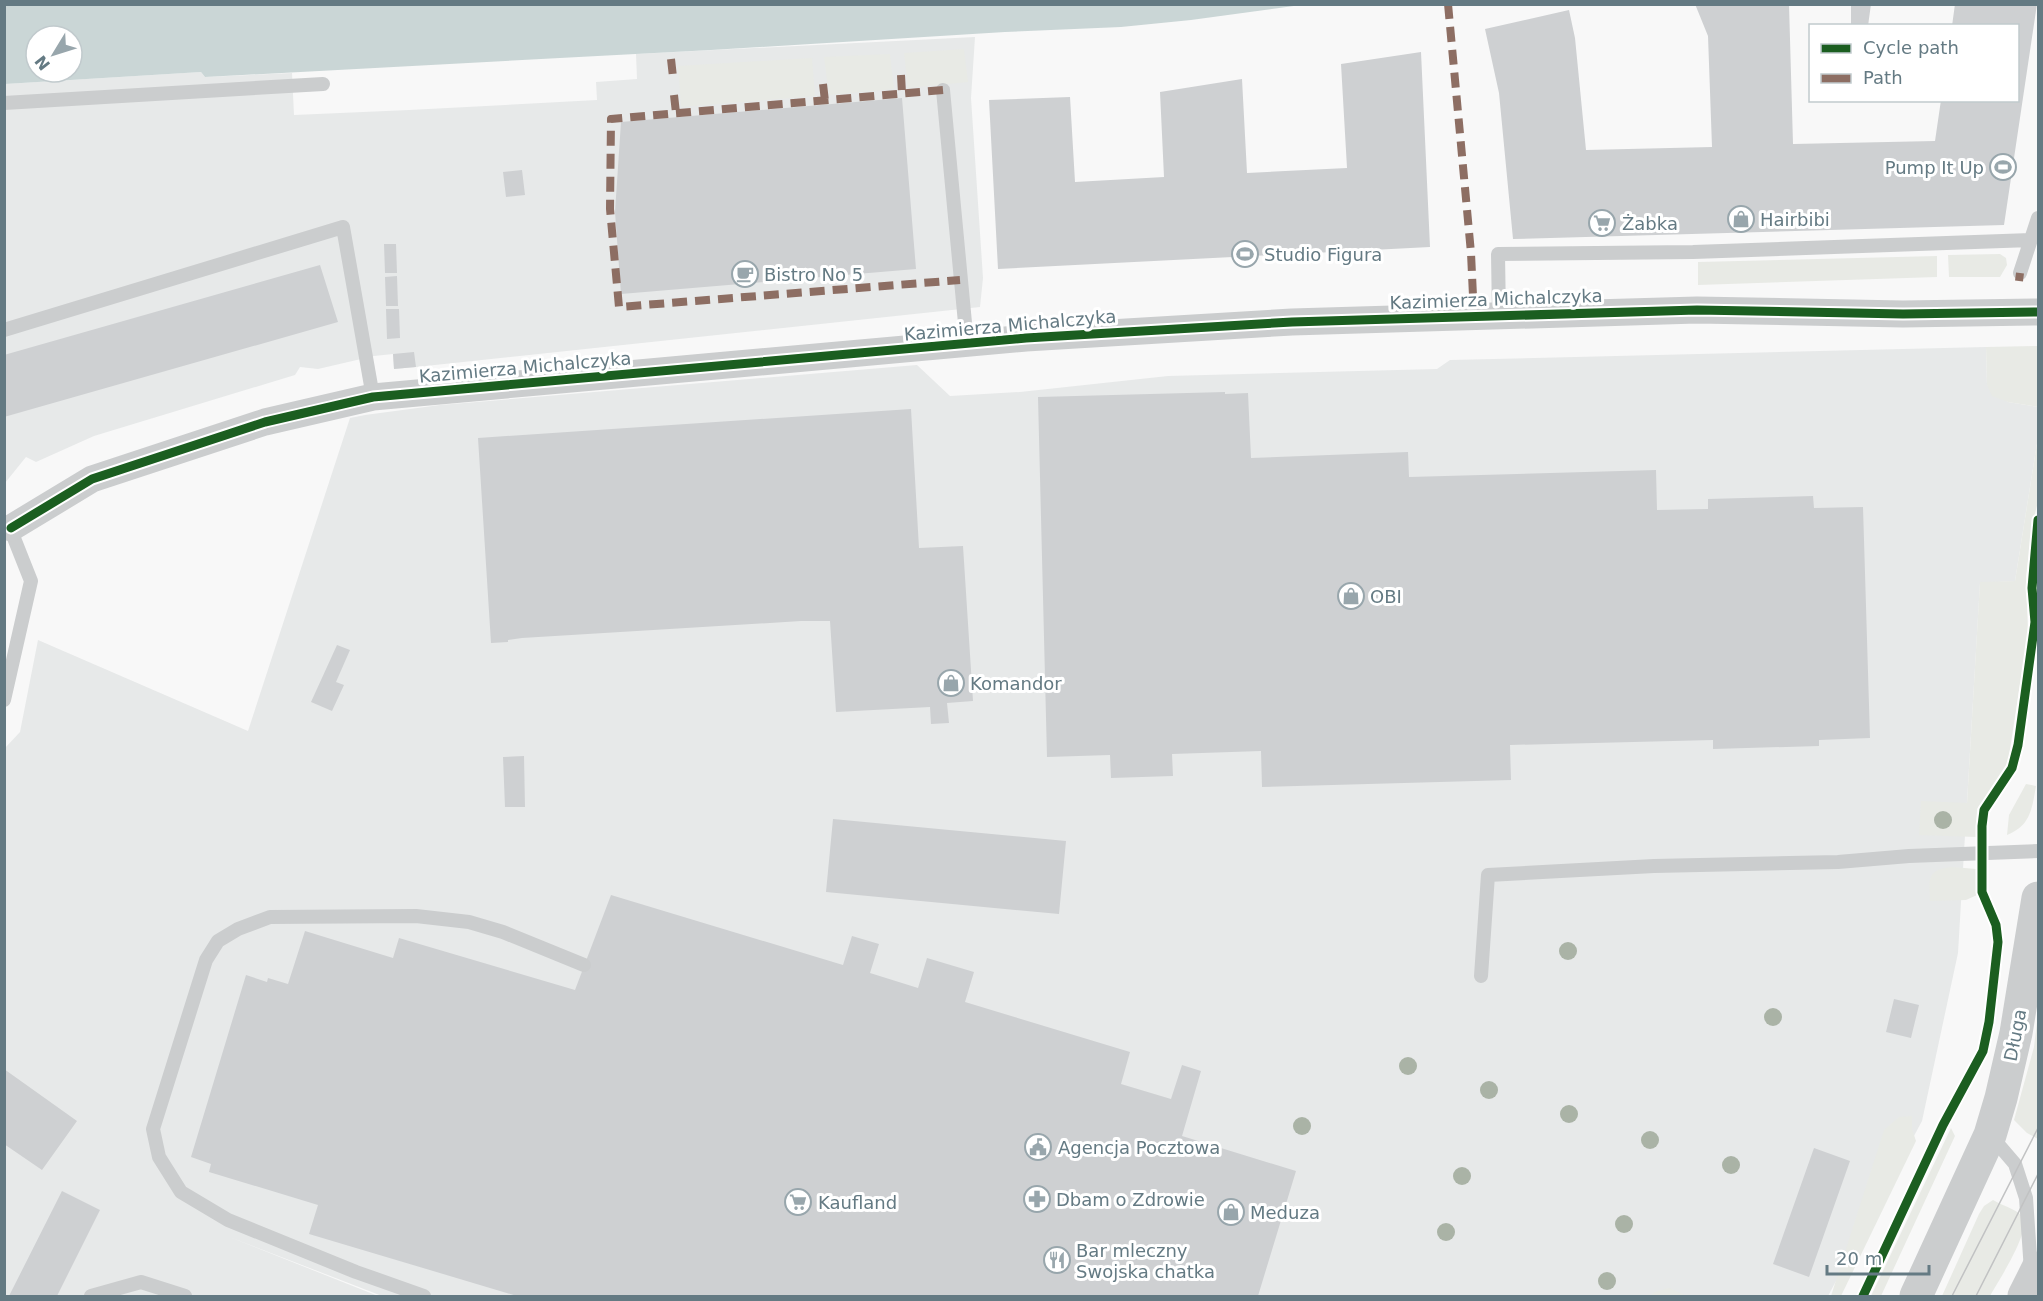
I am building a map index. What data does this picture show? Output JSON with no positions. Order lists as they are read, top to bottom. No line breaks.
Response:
{"streets":{"street":["Kazimierza Michalczyka","Długa"]},"places":{"sports":["Pump It Up","Studio Figura"],"shop":["Hairbibi","OBI","Komandor","Meduza"],"supermarket":["Żabka","Kaufland"],"cafe":["Bistro No 5"],"public building":["Agencja Pocztowa"],"pharmacy":["Dbam o Zdrowie"],"restaurant":["Bar mleczny Swojska chatka"]},"legend":["Cycle path","Path"],"scale_bar":"20 m","north":"bottom left"}
